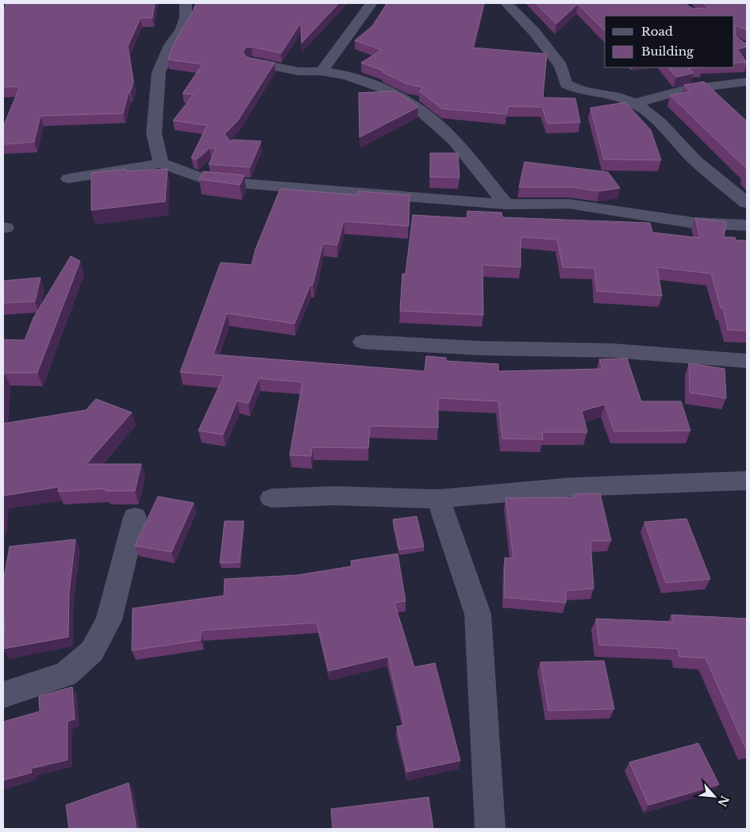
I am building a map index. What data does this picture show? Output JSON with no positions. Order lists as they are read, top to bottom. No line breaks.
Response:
{"legend":["Road","Building"],"north":"bottom right"}
